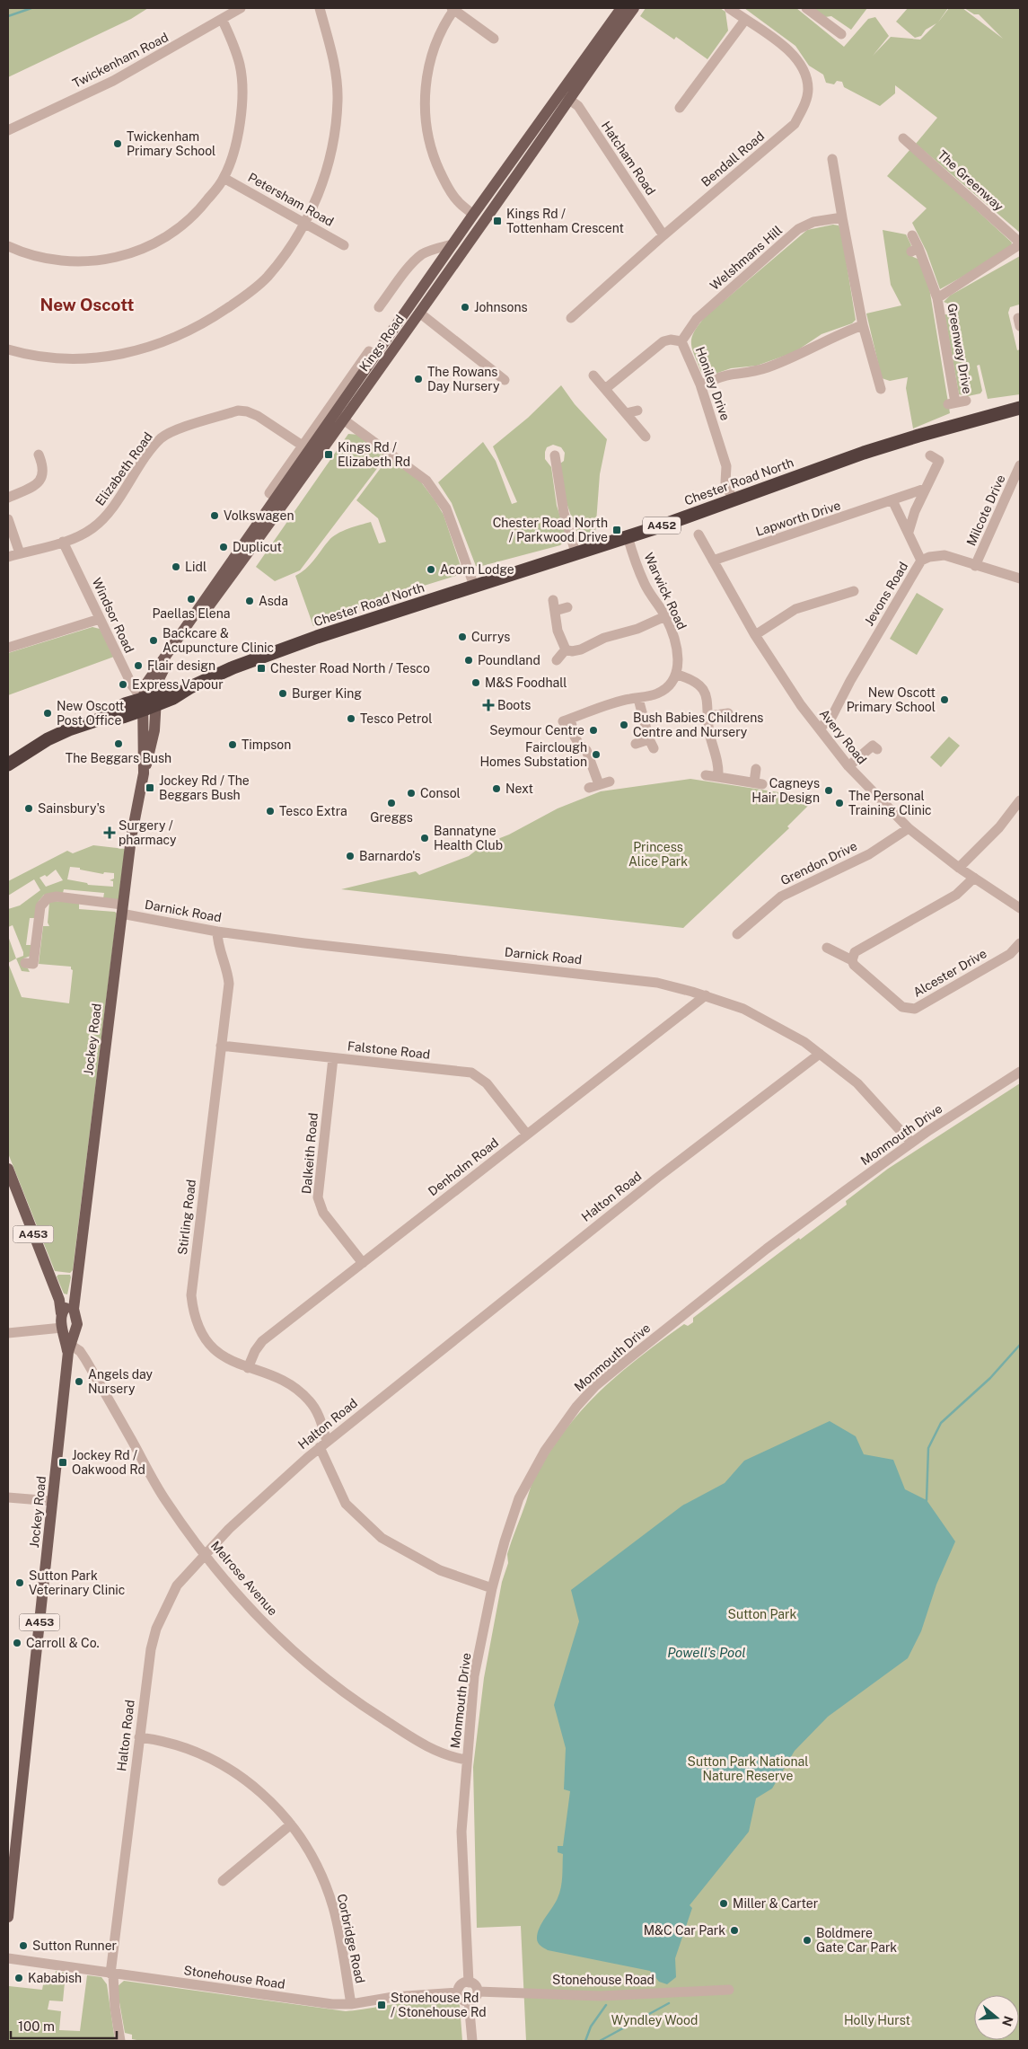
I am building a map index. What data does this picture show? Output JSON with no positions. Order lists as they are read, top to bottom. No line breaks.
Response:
{"streets":{"highway":["Chester Road North","A452"],"main road":["Kings Road","Jockey Road","A453"],"street":["Twickenham Road","Hatcham Road","Bendall Road","The Greenway","Petersham Road","Welshmans Hill","Greenway Drive","Honiley Drive","Elizabeth Road","Milcote Drive","Lapworth Drive","Warwick Road","Jevons Road","Windsor Road","Avery Road","Grendon Drive","Darnick Road","Alcester Drive","Falstone Road","Monmouth Drive","Dalkeith Road","Denholm Road","Halton Road","Stirling Road","Melrose Avenue","Corbridge Road","Stonehouse Road"]},"crossings":[["Hatcham Road","Bendall Road"],["Hatcham Road","Kings Road"],["The Greenway","Greenway Drive"],["Welshmans Hill","Honiley Drive"],["Kings Road","Elizabeth Road"],["Kings Road","Chester Road North"],["Kings Road","A452"],["Kings Road","Windsor Road"],["Kings Road","Jockey Road"],["Honiley Drive","Chester Road North"],["Elizabeth Road","Windsor Road"],["Chester Road North","A452"],["Chester Road North","Warwick Road"],["Chester Road North","Windsor Road"],["Chester Road North","Jockey Road"],["Milcote Drive","Jevons Road"],["Lapworth Drive","Avery Road"],["A452","Windsor Road"],["A452","Jockey Road"],["Jevons Road","Avery Road"],["Windsor Road","Jockey Road"],["Avery Road","Grendon Drive"],["Darnick Road","Jockey Road"],["Darnick Road","Monmouth Drive"],["Darnick Road","Denholm Road"],["Darnick Road","Halton Road"],["Darnick Road","Stirling Road"],["Jockey Road","A453"],["Jockey Road","Melrose Avenue"],["Falstone Road","Dalkeith Road"],["Falstone Road","Denholm Road"],["Falstone Road","Stirling Road"],["Monmouth Drive","Stirling Road"],["Monmouth Drive","Melrose Avenue"],["Monmouth Drive","Stonehouse Road"],["Dalkeith Road","Denholm Road"],["Denholm Road","Stirling Road"],["Halton Road","Stirling Road"],["Halton Road","Melrose Avenue"],["Halton Road","Corbridge Road"],["Halton Road","Stonehouse Road"],["Corbridge Road","Stonehouse Road"]],"districts":["New Oscott"],"water":["Powell's Pool"],"parks":["Princess Alice Park","Sutton Park","Sutton Park National Nature Reserve","Wyndley Wood","Holly Hurst"],"places":{"other":["Twickenham Primary School","Johnsons","The Rowans Day Nursery","Volkswagen","Duplicut","Lidl","Acorn Lodge","Paellas Elena","Asda","Currys","Backcare & Acupuncture Clinic","Poundland","Flair design","M&S Foodhall","Express Vapour","Burger King","New Oscott Primary School","New Oscott Post Office","Tesco Petrol","Bush Babies Childrens Centre and Nursery","Seymour Centre","The Beggars Bush","Timpson","Fairclough Homes Substation","Next","Cagneys Hair Design","Consol","Greggs","The Personal Training Clinic","Sainsbury's","Tesco Extra","Bannatyne Health Club","Barnardo's","Angels day Nursery","Sutton Park Veterinary Clinic","Carroll & Co.","Miller & Carter","M&C Car Park","Boldmere Gate Car Park","Sutton Runner","Kababish"],"transit":["Kings Rd / Tottenham Crescent","Kings Rd / Elizabeth Rd","Chester Road North / Parkwood Drive","Chester Road North / Tesco","Jockey Rd / The Beggars Bush","Jockey Rd / Oakwood Rd","Stonehouse Rd / Stonehouse Rd"],"health":["Boots","Surgery / pharmacy"]},"scale_bar":"100 m","north":"right"}
